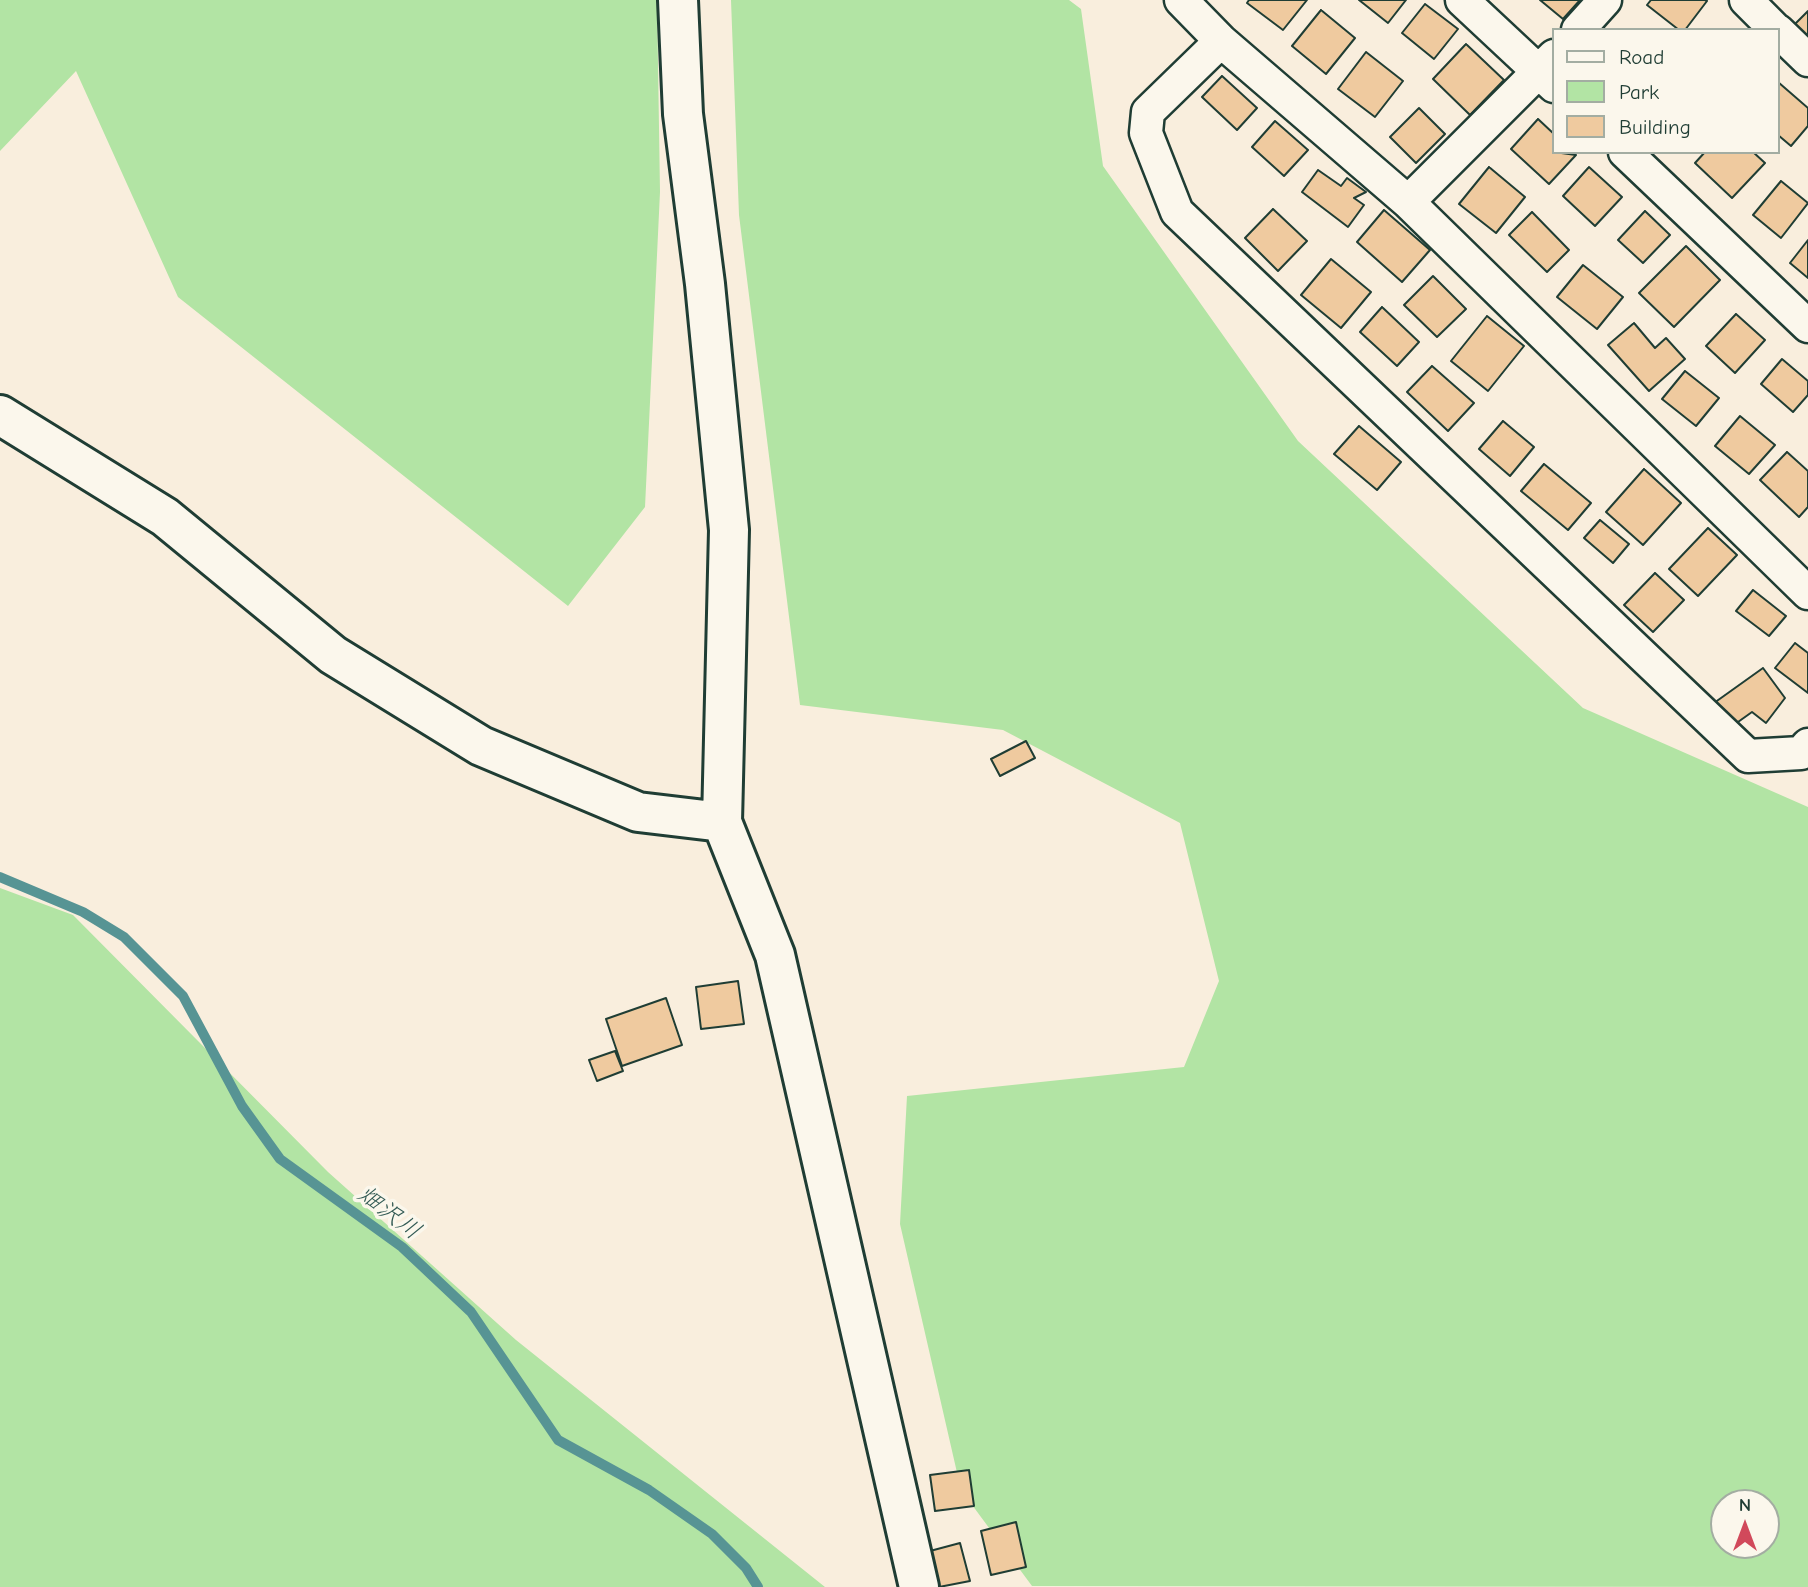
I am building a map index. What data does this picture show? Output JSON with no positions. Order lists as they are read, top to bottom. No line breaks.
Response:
{"water":["畑沢川"],"legend":["Road","Park","Building"],"north":"top"}
